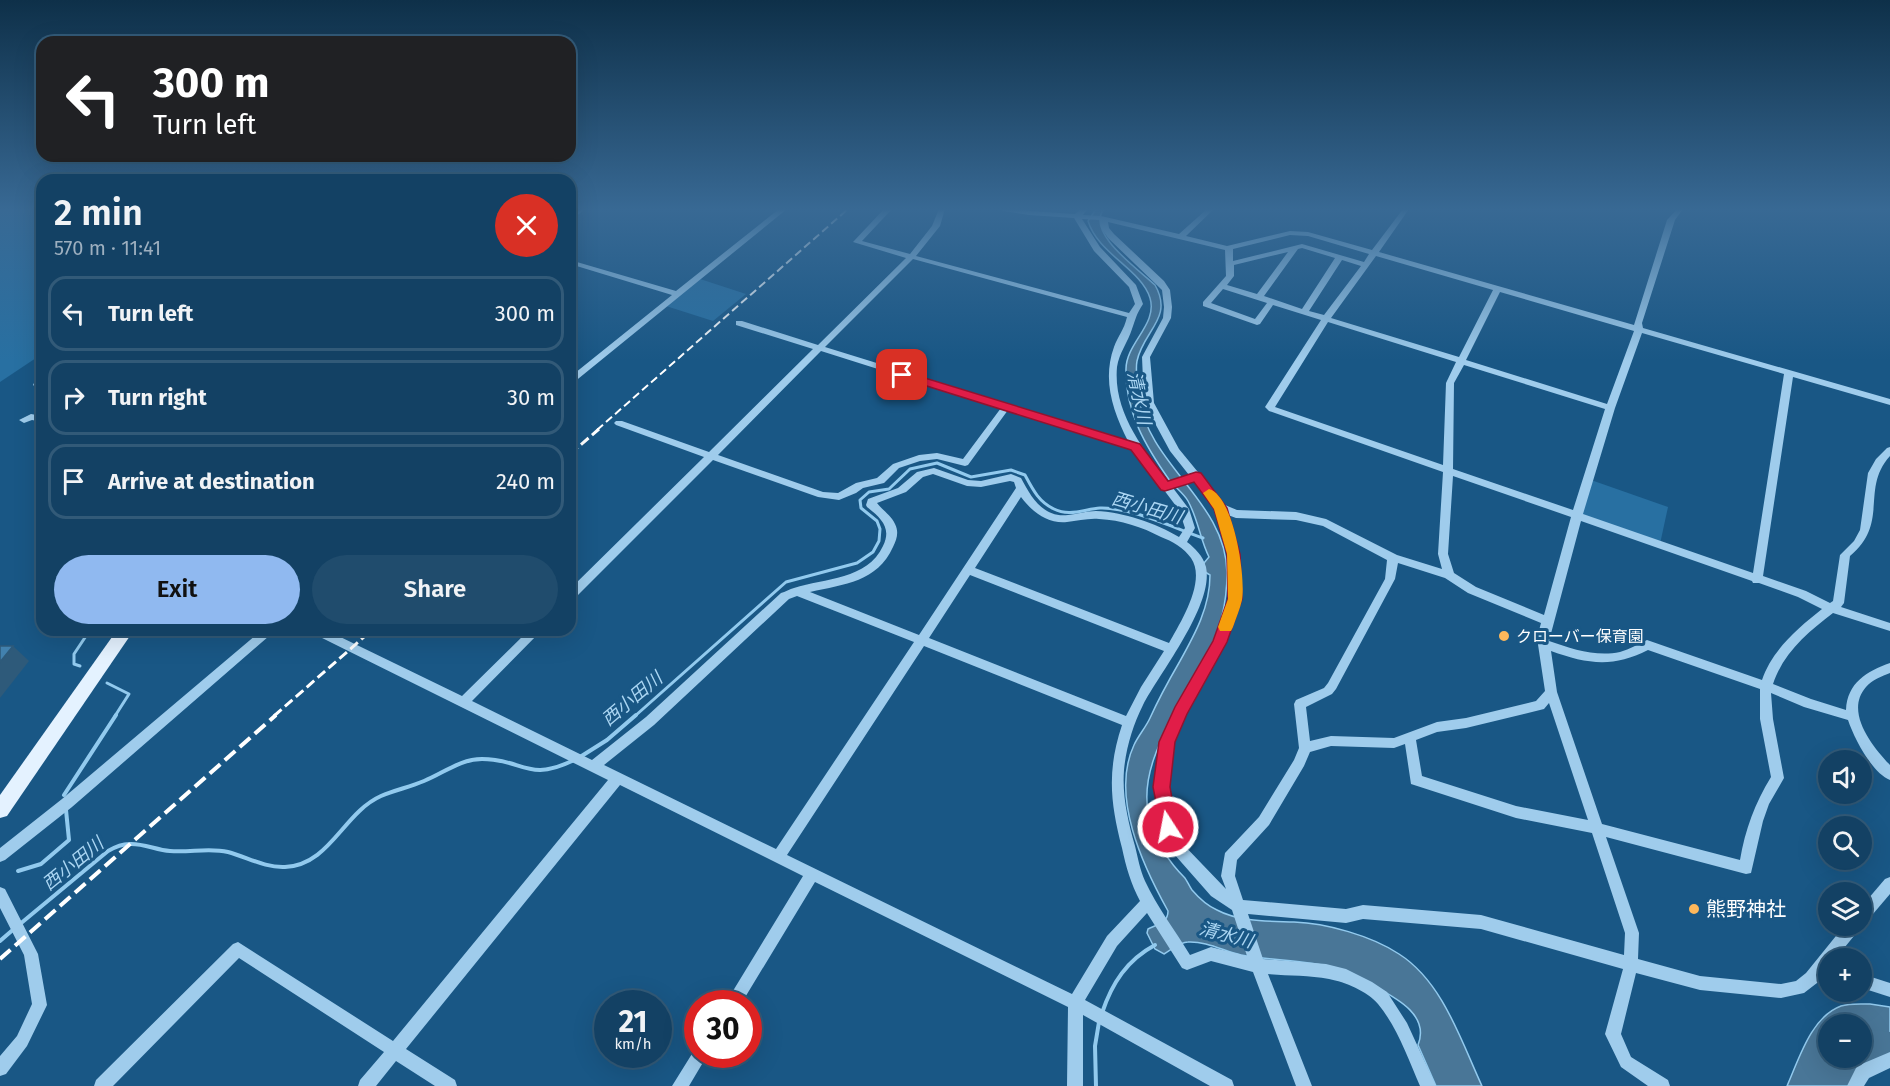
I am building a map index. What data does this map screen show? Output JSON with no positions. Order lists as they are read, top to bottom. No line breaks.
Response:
{"water":["清水川","西小田川"],"places":["クローバー保育園","熊野神社"],"page":{"turn":["300 m","Turn left"],"heading":["2 min","570 m · 11:41"],"list":[{"name":"Turn left","value":"300 m"},{"name":"Turn right","value":"30 m"},{"name":"Arrive at destination","value":"240 m"}],"buttons":["Exit","Share"],"map_buttons":["+","−"],"speed":"21 km/h","limit":"30"}}
